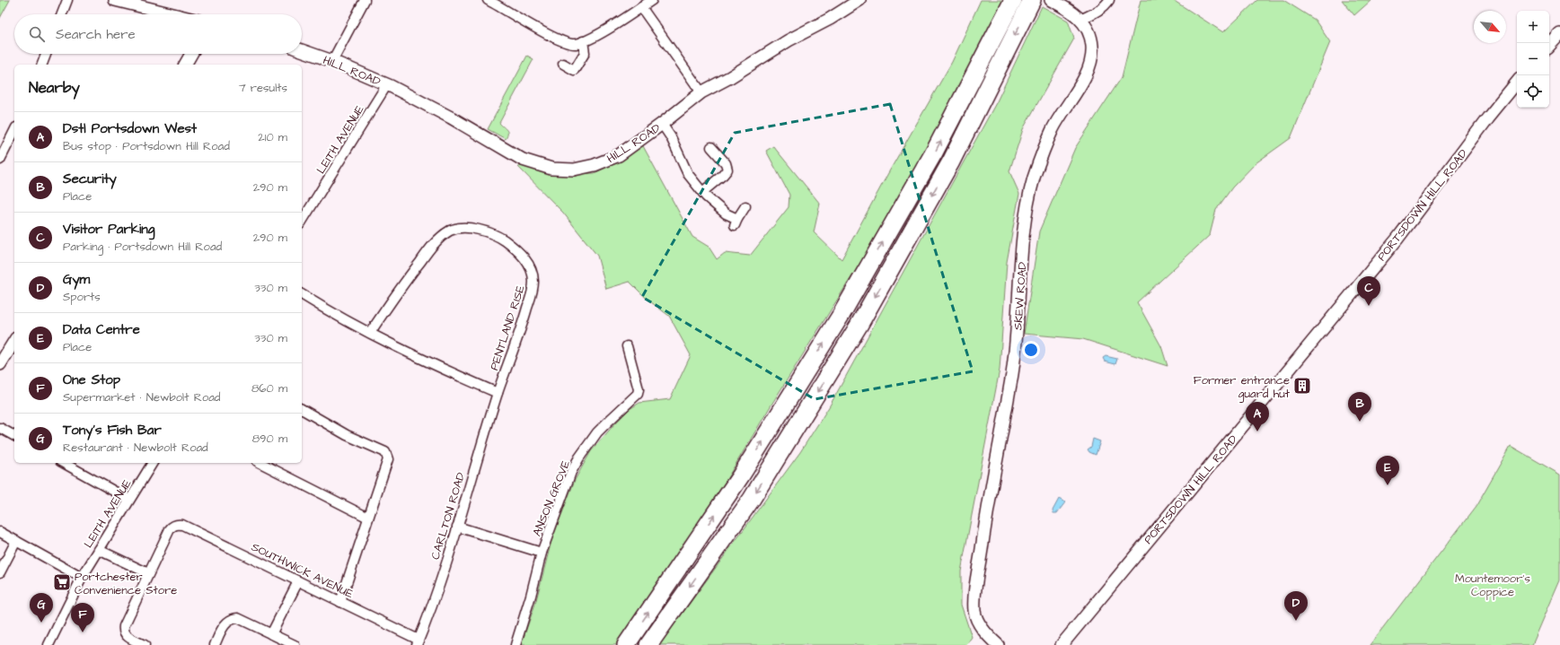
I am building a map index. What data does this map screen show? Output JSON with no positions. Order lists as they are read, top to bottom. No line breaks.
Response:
{"streets":{"street":["HILL ROAD","LEITH AVENUE","PORTSDOWN HILL ROAD","SKEW ROAD","PENTLAND RISE","ANSON GROVE","CARLTON ROAD","SOUTHWICK AVENUE"]},"crossings":[["HILL ROAD","LEITH AVENUE"],["PENTLAND RISE","CARLTON ROAD"],["ANSON GROVE","CARLTON ROAD"],["CARLTON ROAD","SOUTHWICK AVENUE"]],"parks":["Mountemoor's Coppice"],"places":{"building":["Former entrance guard hut"],"supermarket":["Portchester Convenience Store"]},"north":"bottom right","page":{"map_buttons":["+","−"],"search":"Search here","heading":["Nearby","7 results"],"list":[{"mark":"A","name":"Dstl Portsdown West","note":"Bus stop · Portsdown Hill Road","value":"210 m"},{"mark":"B","name":"Security","note":"Place","value":"290 m"},{"mark":"C","name":"Visitor Parking","note":"Parking · Portsdown Hill Road","value":"290 m"},{"mark":"D","name":"Gym","note":"Sports","value":"330 m"},{"mark":"E","name":"Data Centre","note":"Place","value":"330 m"},{"mark":"F","name":"One Stop","note":"Supermarket · Newbolt Road","value":"860 m"},{"mark":"G","name":"Tony's Fish Bar","note":"Restaurant · Newbolt Road","value":"890 m"}],"pins":["C","B","A","E","D","G","F"]}}
